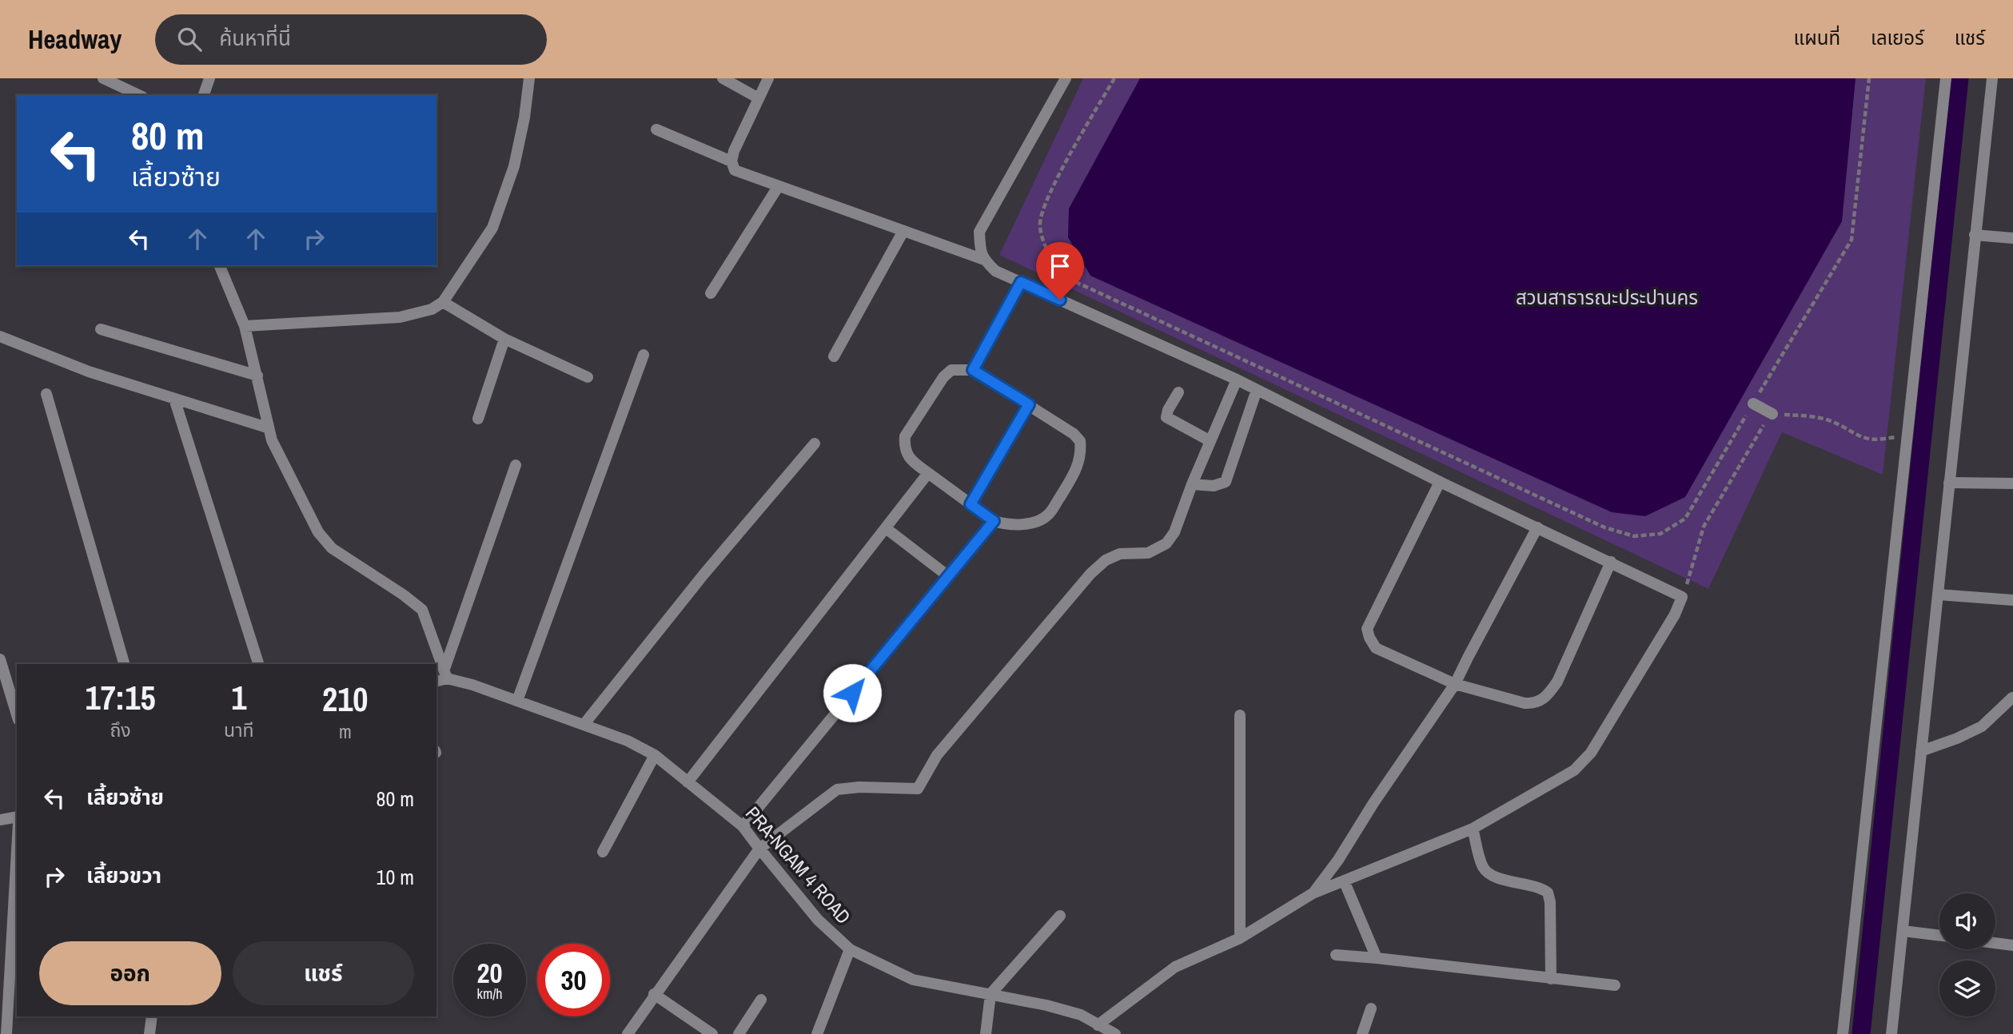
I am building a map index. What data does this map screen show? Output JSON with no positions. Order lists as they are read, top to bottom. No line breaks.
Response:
{"streets":{"street":["PRA-NGAM 4 ROAD"]},"parks":["สวนสาธารณะประปานคร"],"page":{"header":"Headway","search":"ค้นหาที่นี่","nav":["แผนที่","เลเยอร์","แชร์"],"turn":["80 m","เลี้ยวซ้าย"],"eta":["17:15","ถึง","1","นาที","210","m"],"list":[{"name":"เลี้ยวซ้าย","value":"80 m"},{"name":"เลี้ยวขวา","value":"10 m"}],"buttons":["ออก","แชร์"],"speed":"20 km/h","limit":"30"}}
